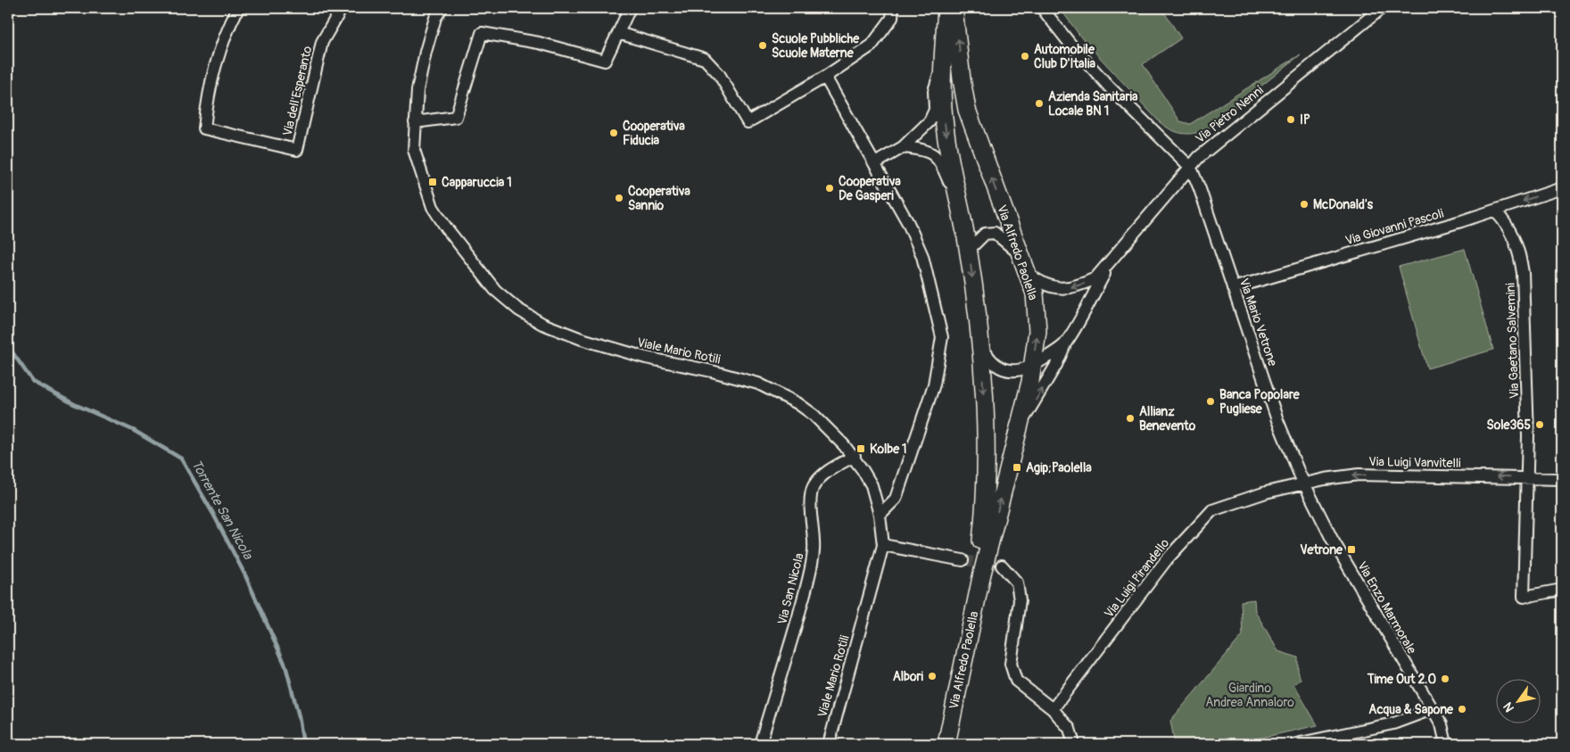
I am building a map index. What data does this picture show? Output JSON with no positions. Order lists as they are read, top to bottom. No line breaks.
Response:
{"streets":{"main road":["Via Alfredo Paolella"],"street":["Via dell'Esperanto","Via Pietro Nenni","Via Giovanni Pascoli","Via Mario Vetrone","Via Gaetano Salvemini","Viale Mario Rotili","Via Luigi Vanvitelli","Via Luigi Pirandello","Via San Nicola","Via Enzo Marmorale"]},"crossings":[["Via Pietro Nenni","Via Alfredo Paolella"],["Via Pietro Nenni","Via Mario Vetrone"],["Via Giovanni Pascoli","Via Mario Vetrone"],["Via Giovanni Pascoli","Via Gaetano Salvemini"],["Via Mario Vetrone","Via Luigi Vanvitelli"],["Via Mario Vetrone","Via Luigi Pirandello"],["Via Mario Vetrone","Via Enzo Marmorale"],["Via Gaetano Salvemini","Via Luigi Vanvitelli"],["Viale Mario Rotili","Via San Nicola"],["Via Luigi Vanvitelli","Via Luigi Pirandello"],["Via Luigi Vanvitelli","Via Enzo Marmorale"],["Via Luigi Pirandello","Via Enzo Marmorale"]],"one_way":["Via Luigi Vanvitelli"],"water":["Torrente San Nicola"],"parks":["Giardino Andrea Annaloro"],"places":{"other":["Scuole Pubbliche Scuole Materne","Automobile Club D'Italia","Azienda Sanitaria Locale BN 1","IP","Cooperativa Fiducia","Cooperativa De Gasperi","Cooperativa Sannio","McDonald's","Banca Popolare Pugliese","Allianz Benevento","Sole365","Albori","Time Out 2.0","Acqua & Sapone"],"transit":["Capparuccia 1","Kolbe 1","Agip;Paolella","Vetrone"]},"north":"bottom left"}
